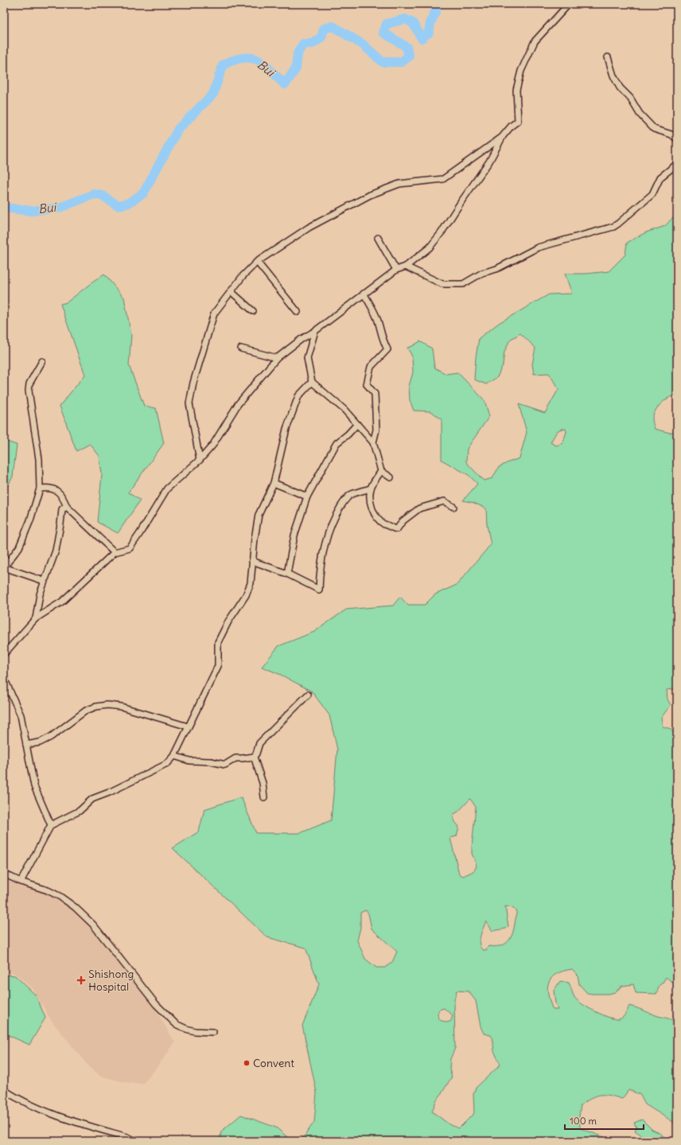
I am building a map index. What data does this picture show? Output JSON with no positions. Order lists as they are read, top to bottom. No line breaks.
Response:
{"water":["Bui"],"places":{"health":["Shishong Hospital"],"other":["Convent"]},"scale_bar":"100 m"}
